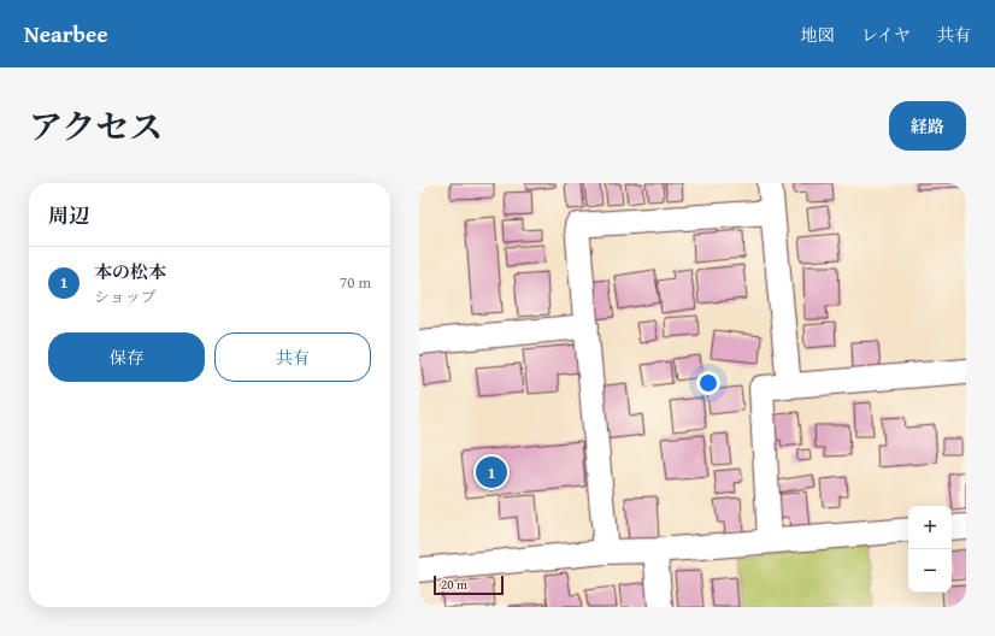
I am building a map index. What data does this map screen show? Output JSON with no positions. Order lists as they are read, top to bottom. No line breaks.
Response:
{"scale_bar":"20 m","page":{"header":"Nearbee","nav":["地図","レイヤ","共有"],"title":"アクセス","buttons":["経路",["保存","共有"]],"heading":"周辺","list":[{"mark":"1","name":"本の松本","note":"ショップ","value":"70 m"}],"pins":"1","map_buttons":["+","−"],"scale":"20 m"}}
